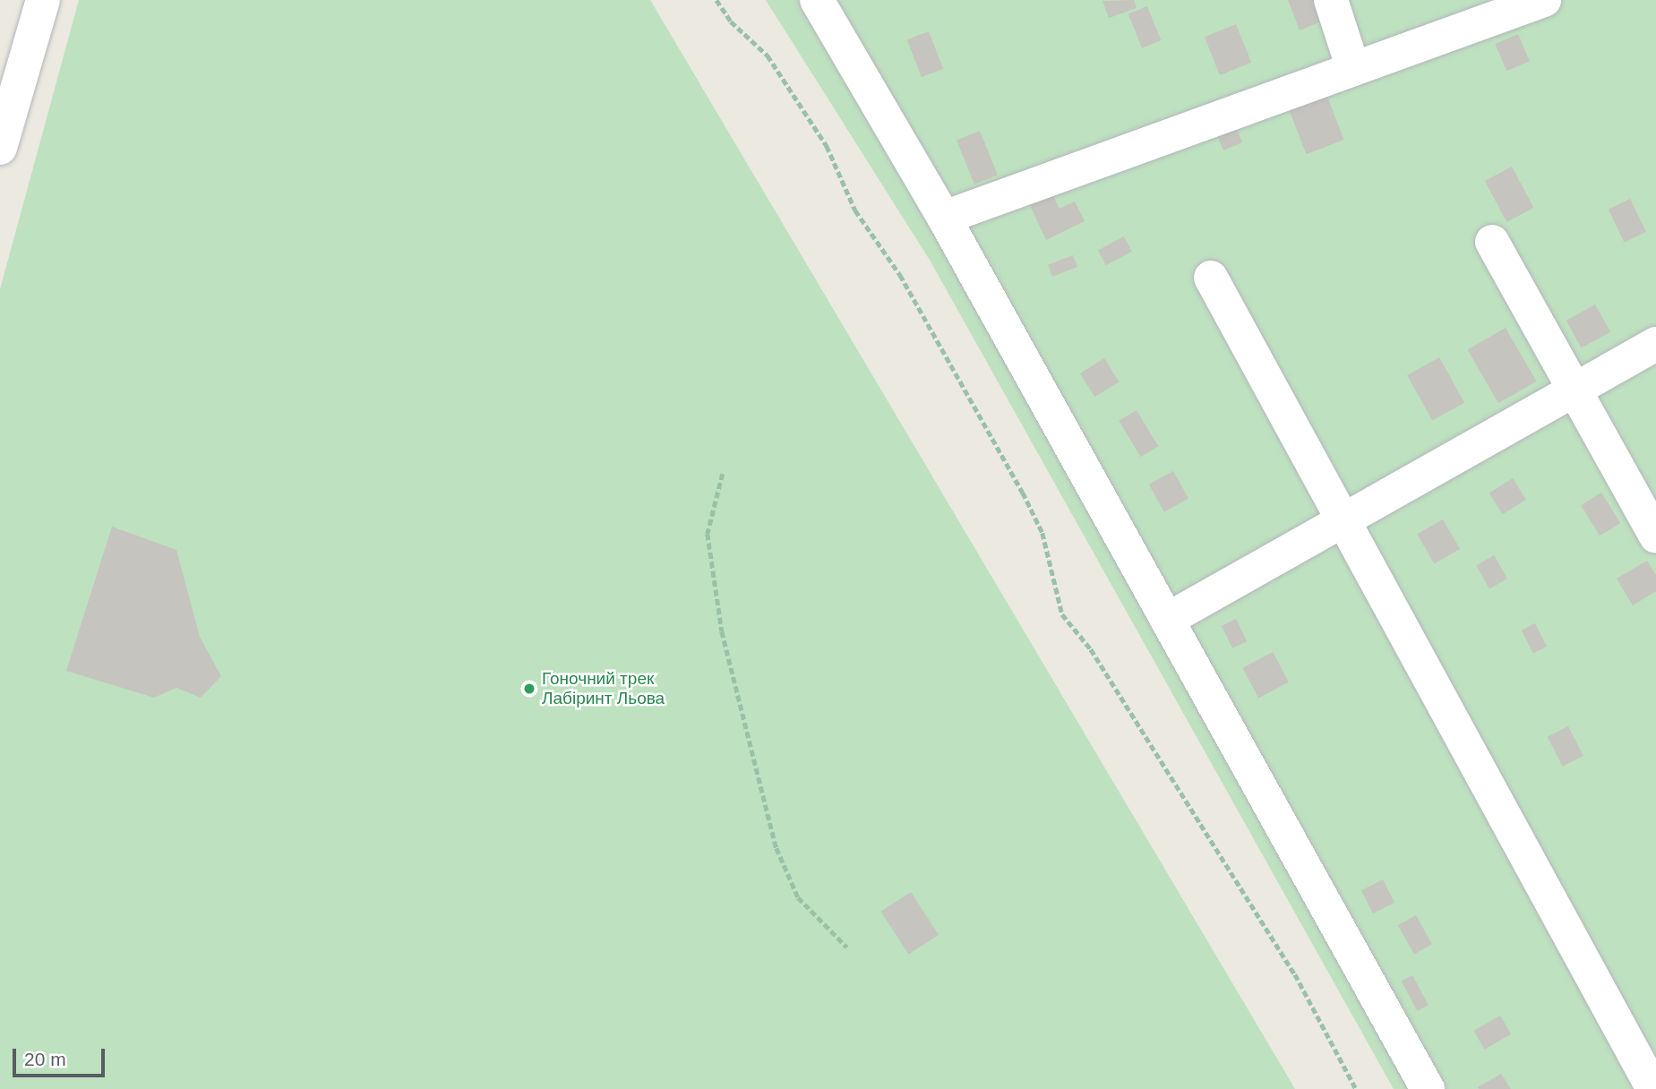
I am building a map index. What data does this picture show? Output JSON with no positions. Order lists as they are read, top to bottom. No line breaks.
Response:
{"places":["Гоночний трек Лабіринт Льова"],"scale_bar":"20 m"}
